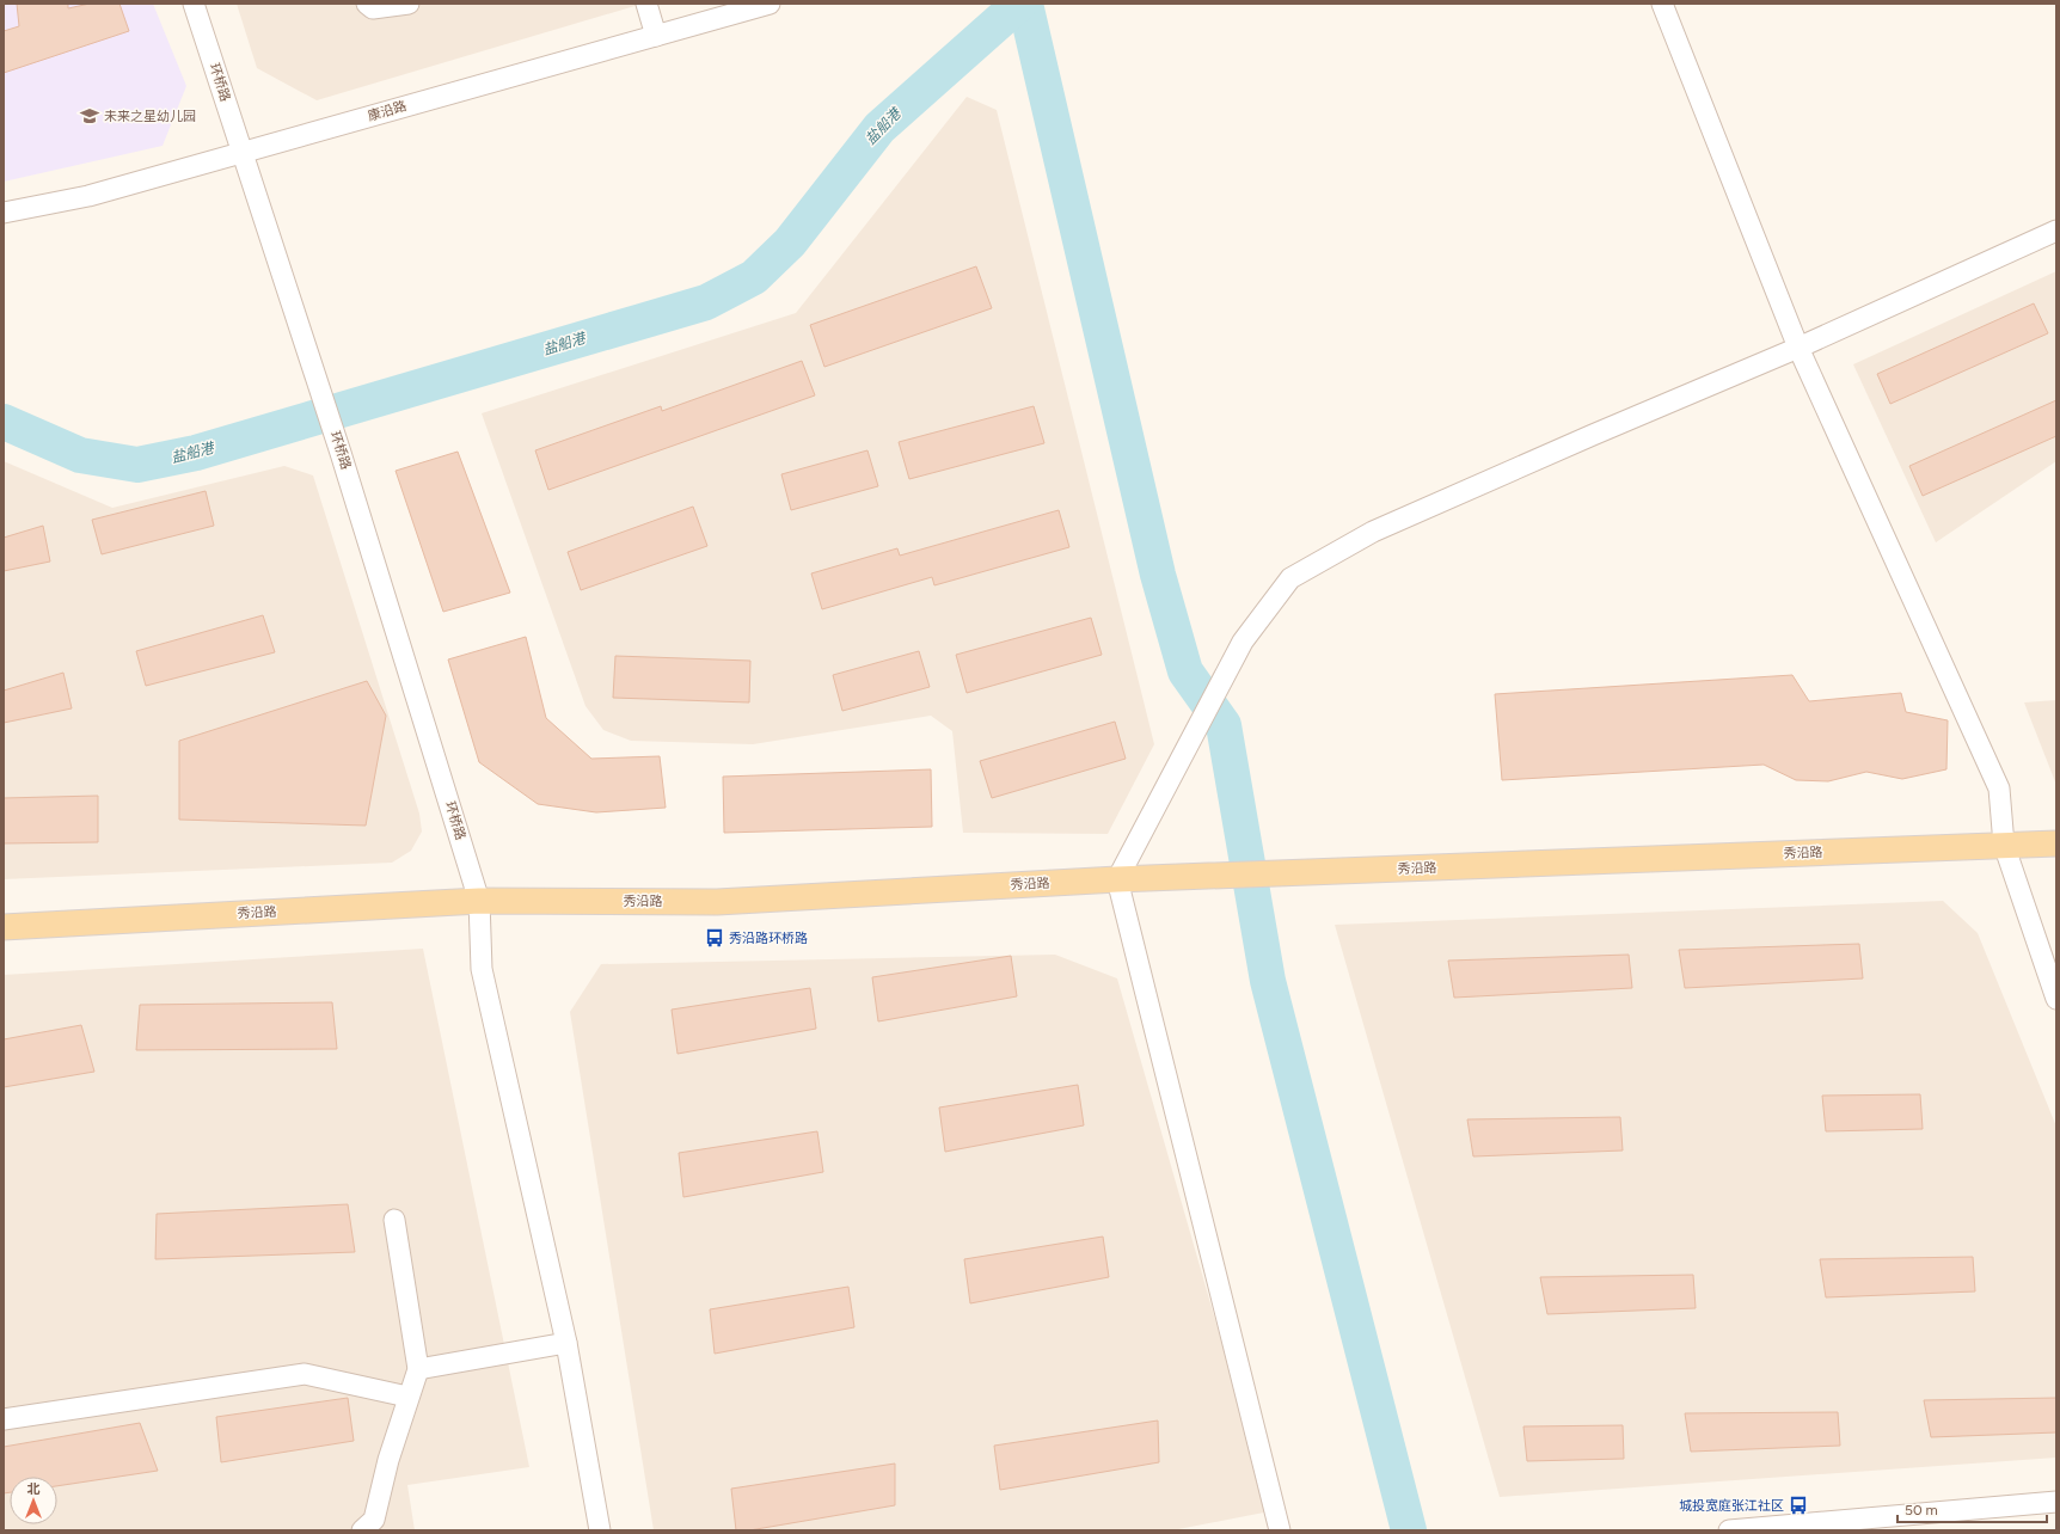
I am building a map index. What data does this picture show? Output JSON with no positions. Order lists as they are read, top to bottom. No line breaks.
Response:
{"streets":{"main road":["秀沿路"],"street":["环桥路","康沿路"]},"crossings":[["环桥路","康沿路"],["环桥路","秀沿路"]],"water":["盐船港"],"places":{"school or university":["未来之星幼儿园"],"bus stop":["秀沿路环桥路","城投宽庭张江社区"]},"scale_bar":"50 m","north":"top"}
